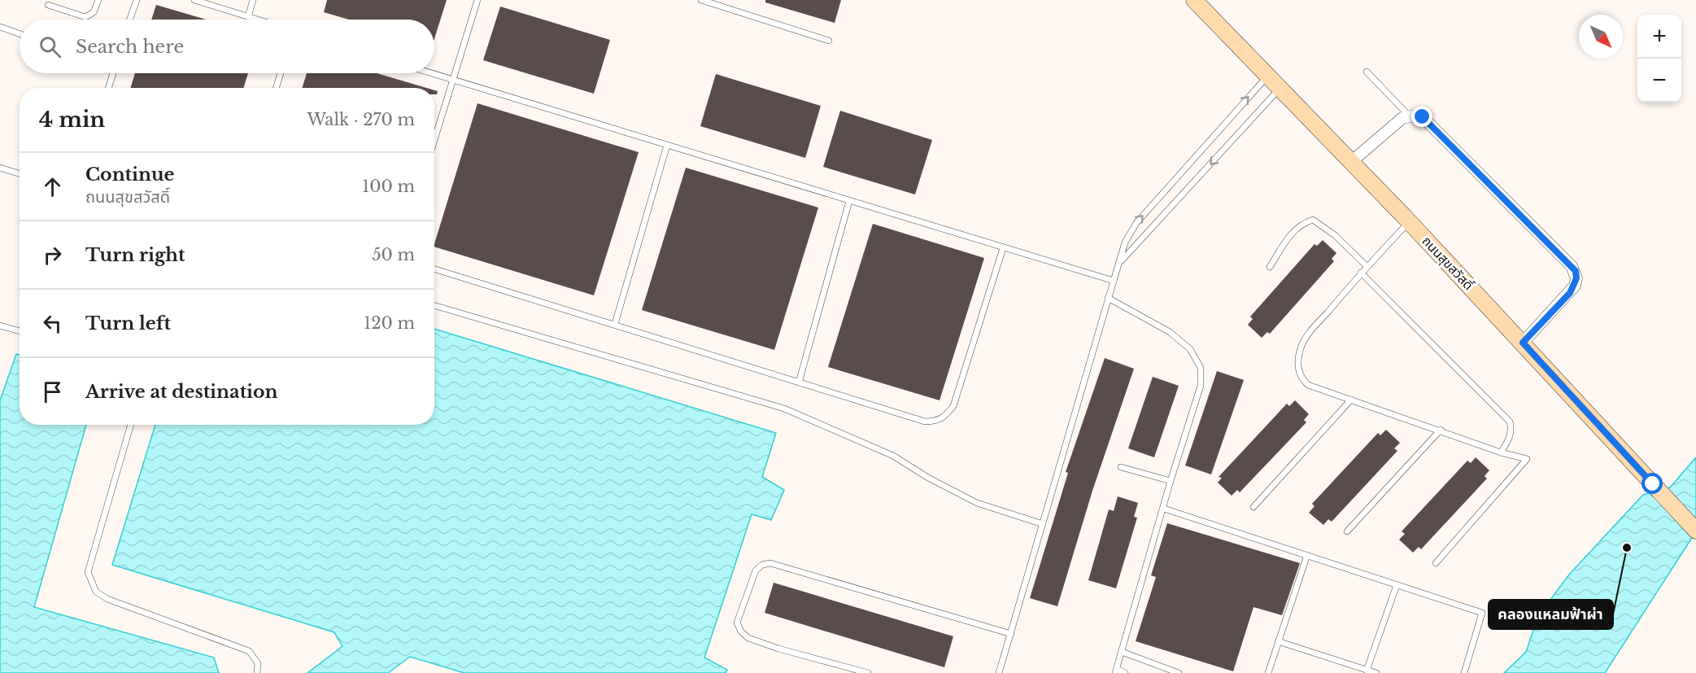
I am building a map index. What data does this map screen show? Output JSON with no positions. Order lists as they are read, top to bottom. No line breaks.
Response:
{"streets":{"main road":["ถนนสุขสวัสดิ์"]},"places":["คลองแหลมฟ้าผ่า"],"north":"bottom right","page":{"map_buttons":["+","−"],"search":"Search here","heading":["4 min","Walk · 270 m"],"list":[["Continue","ถนนสุขสวัสดิ์","100 m"],["Turn right","50 m"],["Turn left","120 m"],"Arrive at destination"]}}
